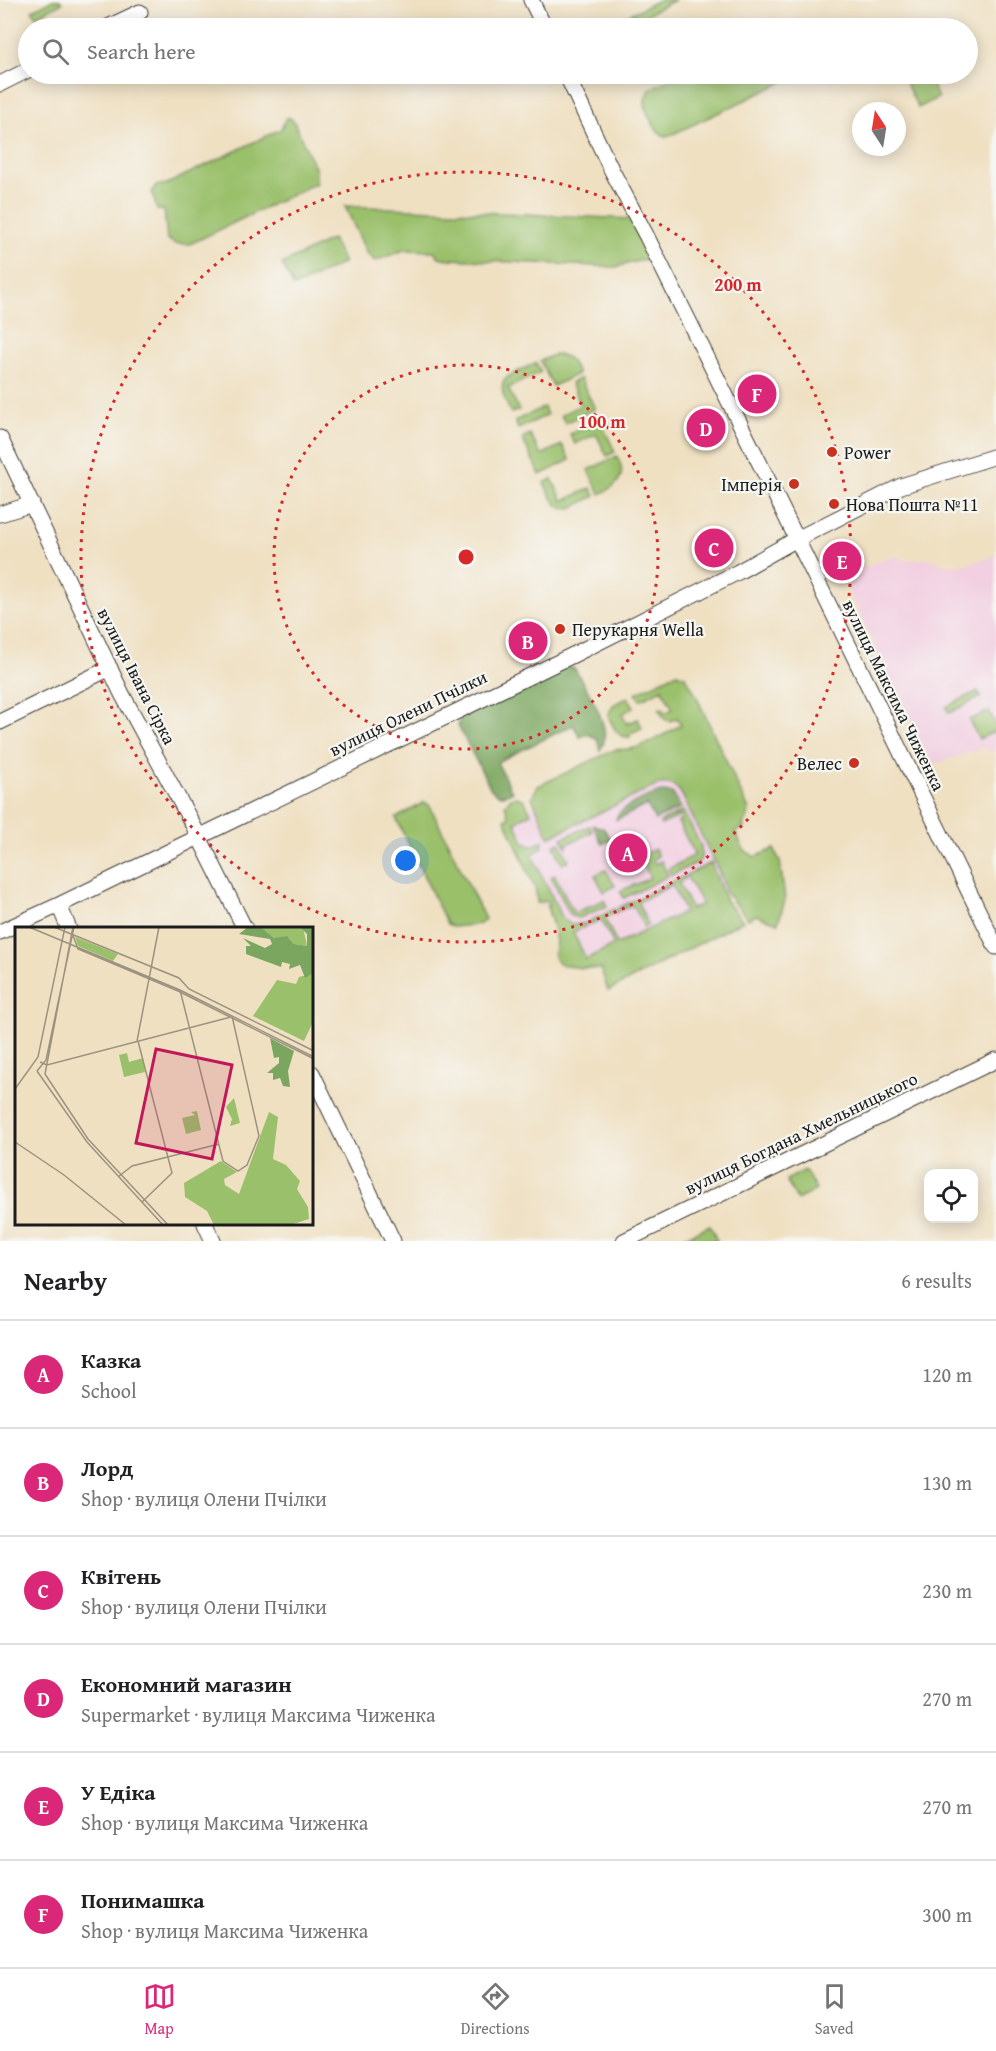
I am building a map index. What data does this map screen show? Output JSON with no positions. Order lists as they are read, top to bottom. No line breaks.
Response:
{"streets":{"street":["вулиця Івана Сірка","вулиця Максима Чиженка","вулиця Олени Пчілки","вулиця Богдана Хмельницького"]},"crossings":[["вулиця Івана Сірка","вулиця Олени Пчілки"],["вулиця Максима Чиженка","вулиця Олени Пчілки"]],"places":["Power","Імперія","Нова Пошта №11","Перукарня Wella","Велес"],"north":"top","page":{"search":"Search here","pins":["F","D","C","E","B","A"],"heading":["Nearby","6 results"],"list":[{"mark":"A","name":"Казка","note":"School","value":"120 m"},{"mark":"B","name":"Лорд","note":"Shop · вулиця Олени Пчілки","value":"130 m"},{"mark":"C","name":"Квітень","note":"Shop · вулиця Олени Пчілки","value":"230 m"},{"mark":"D","name":"Економний магазин","note":"Supermarket · вулиця Максима Чиженка","value":"270 m"},{"mark":"E","name":"У Едіка","note":"Shop · вулиця Максима Чиженка","value":"270 m"},{"mark":"F","name":"Понимашка","note":"Shop · вулиця Максима Чиженка","value":"300 m"}],"nav":["Map","Directions","Saved"]},"rings":["200 m","100 m"]}
